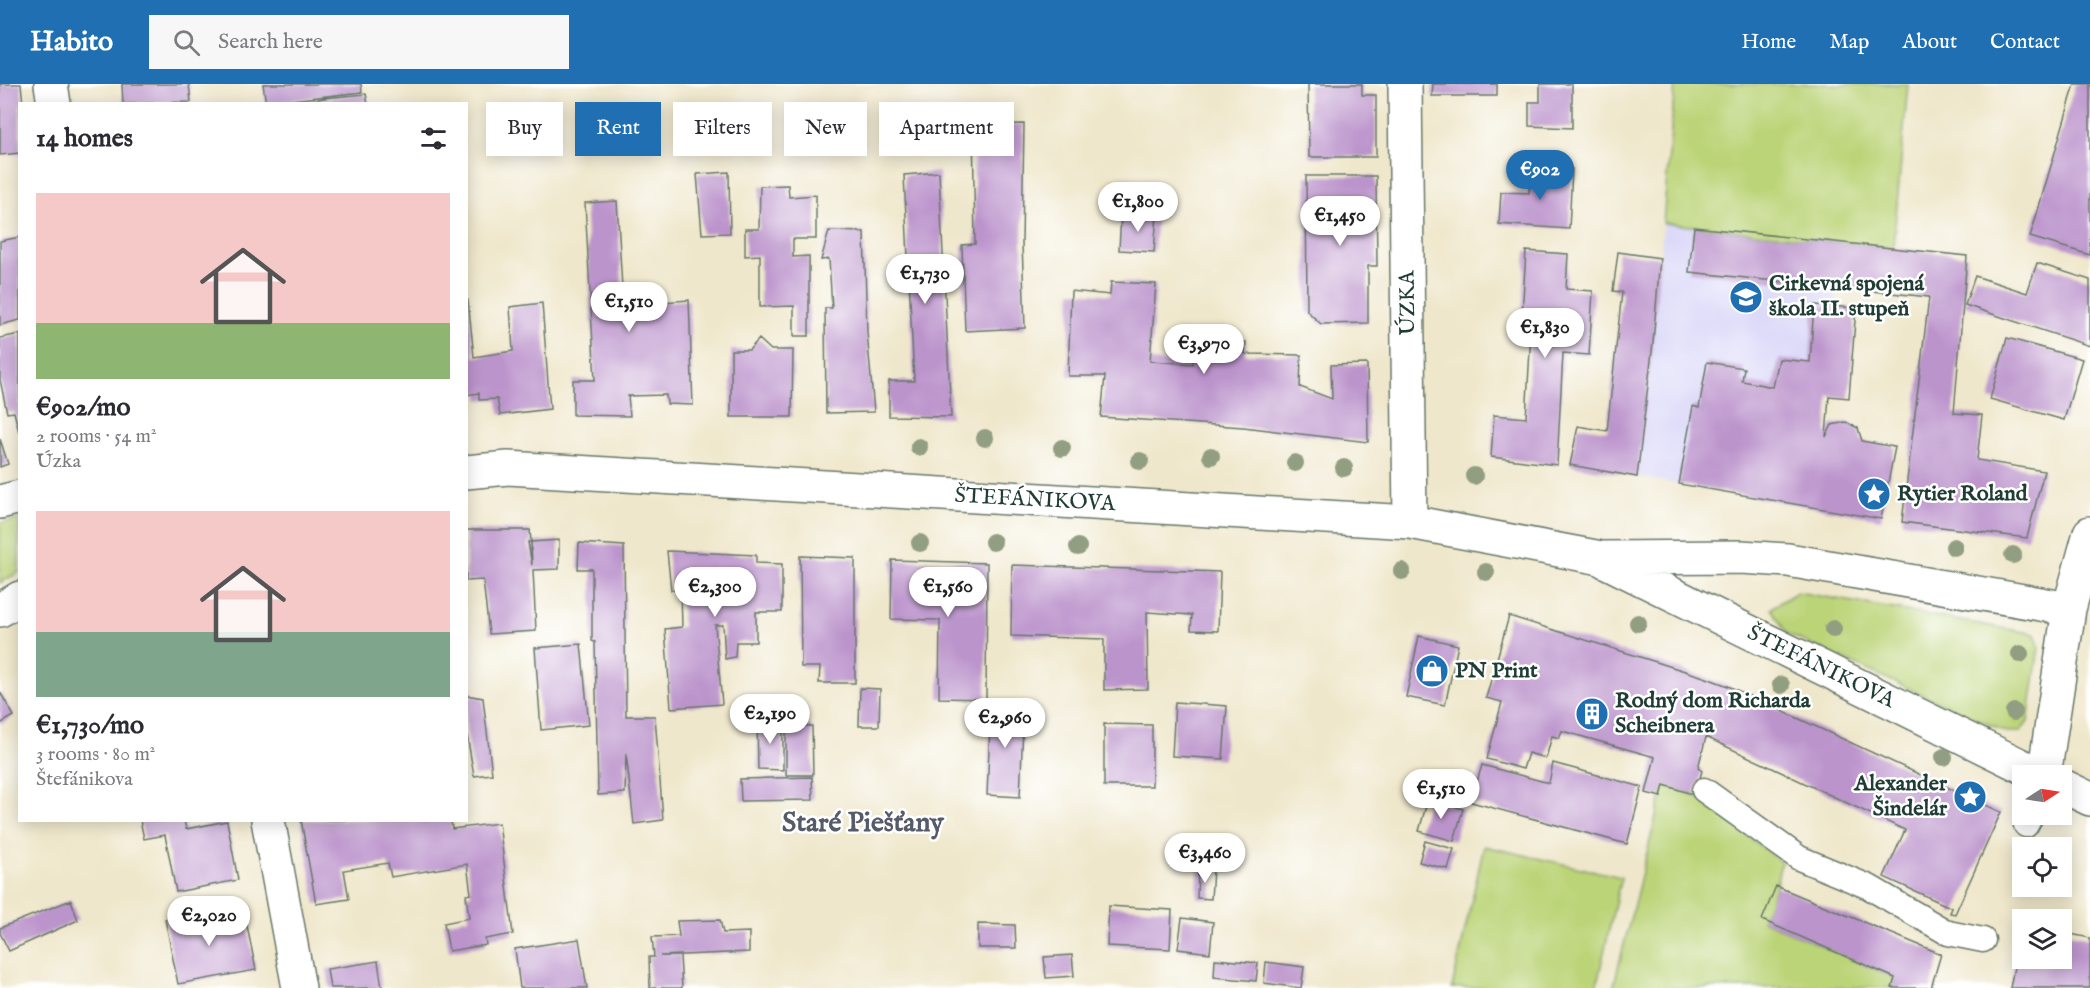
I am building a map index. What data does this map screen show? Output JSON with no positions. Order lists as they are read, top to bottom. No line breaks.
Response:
{"streets":{"street":["ÚZKA","ŠTEFÁNIKOVA"]},"crossings":[["ÚZKA","ŠTEFÁNIKOVA"]],"districts":["Staré Piešťany"],"places":{"school or university":["Cirkevná spojená škola II. stupeň"],"place":["Rytier Roland","Alexander Šindelár"],"shop":["PN Print"],"building":["Rodný dom Richarda Scheibnera"]},"north":"right","page":{"header":"Habito","search":"Search here","nav":["Home","Map","About","Contact"],"chip":["Buy","Rent","Filters","New","Apartment"],"heading":"14 homes","price":["€902","€1,800","€1,450","€1,730","€1,510","€1,830","€3,970","€2,300","€1,560","€2,190","€2,960","€1,510","€3,460","€2,020"],"list":[{"name":"€902/mo","note":"2 rooms · 54 m² · Úzka"},{"name":"€1,730/mo","note":"3 rooms · 80 m² · Štefánikova"}]}}
